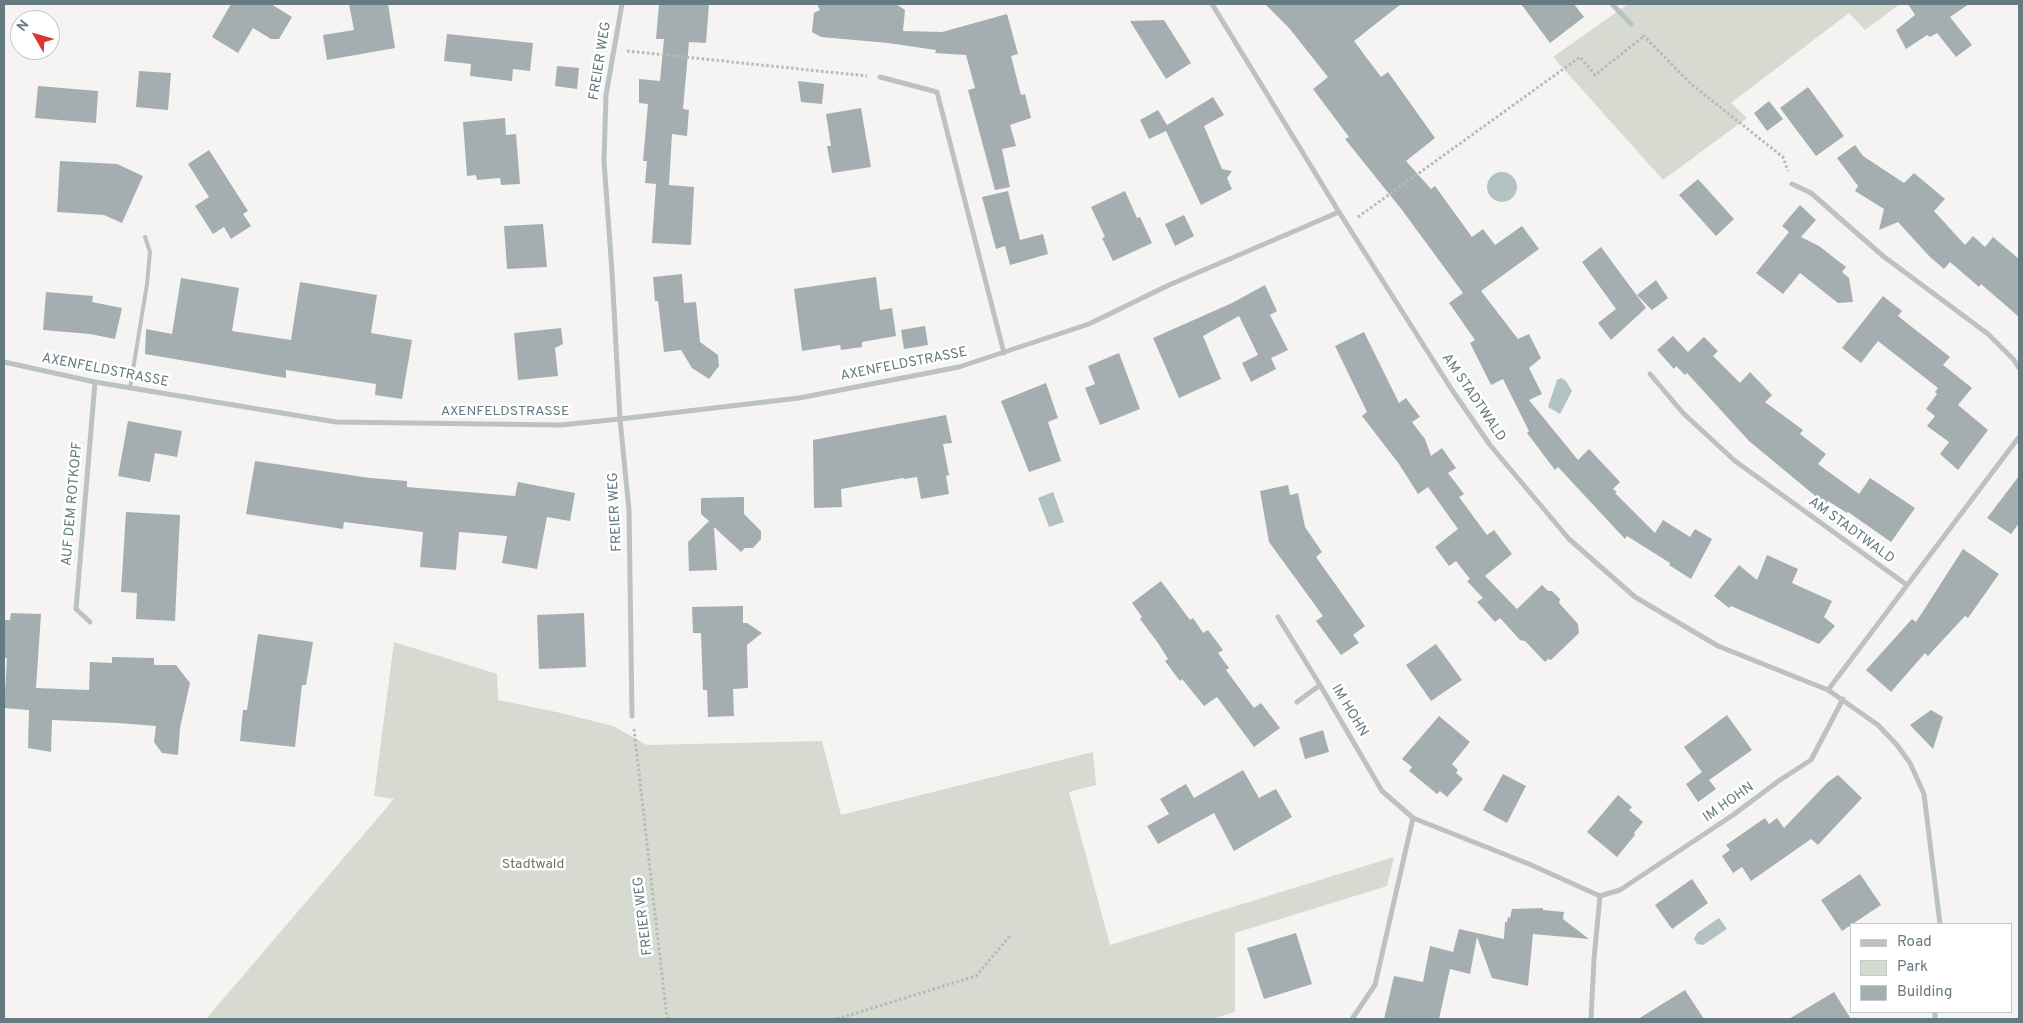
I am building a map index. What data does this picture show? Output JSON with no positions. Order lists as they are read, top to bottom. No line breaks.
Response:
{"streets":{"street":["FREIER WEG","AXENFELDSTRASSE","AM STADTWALD","AUF DEM ROTKOPF","IM HOHN"]},"crossings":[["FREIER WEG","AXENFELDSTRASSE"],["AXENFELDSTRASSE","AM STADTWALD"],["AXENFELDSTRASSE","AUF DEM ROTKOPF"],["AM STADTWALD","IM HOHN"]],"parks":["Stadtwald"],"legend":["Road","Park","Building"],"north":"top left"}
